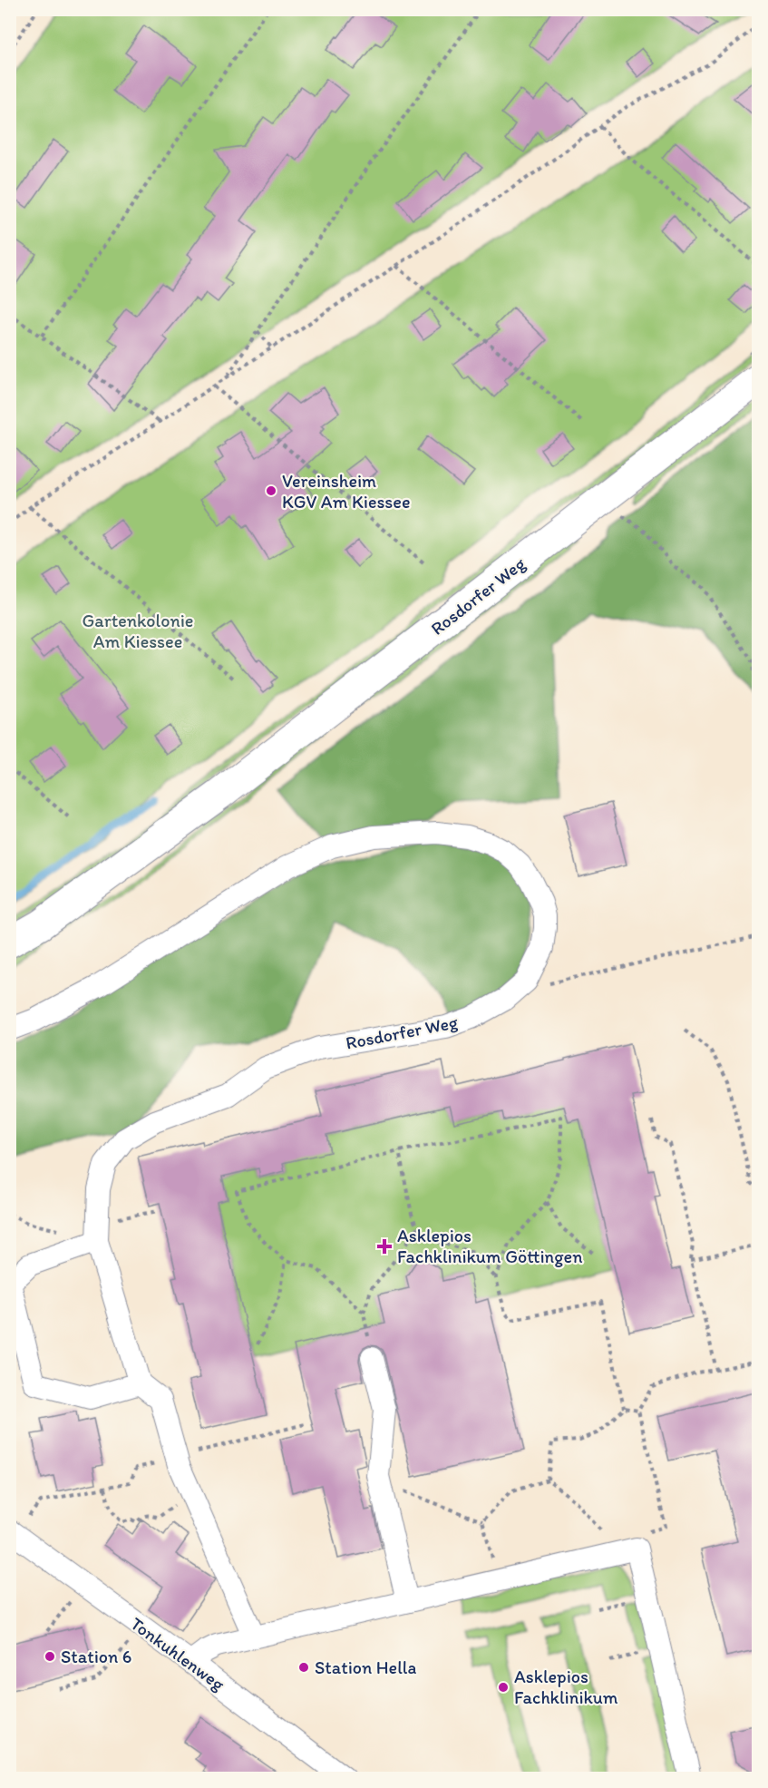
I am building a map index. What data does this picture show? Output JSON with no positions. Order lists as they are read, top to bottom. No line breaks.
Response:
{"streets":{"main road":["Rosdorfer Weg"],"street":["Tonkuhlenweg"]},"parks":["Gartenkolonie Am Kiessee"],"places":{"other":["Vereinsheim KGV Am Kiessee","Station 6","Station Hella","Asklepios Fachklinikum"],"health":["Asklepios Fachklinikum Göttingen"]}}
